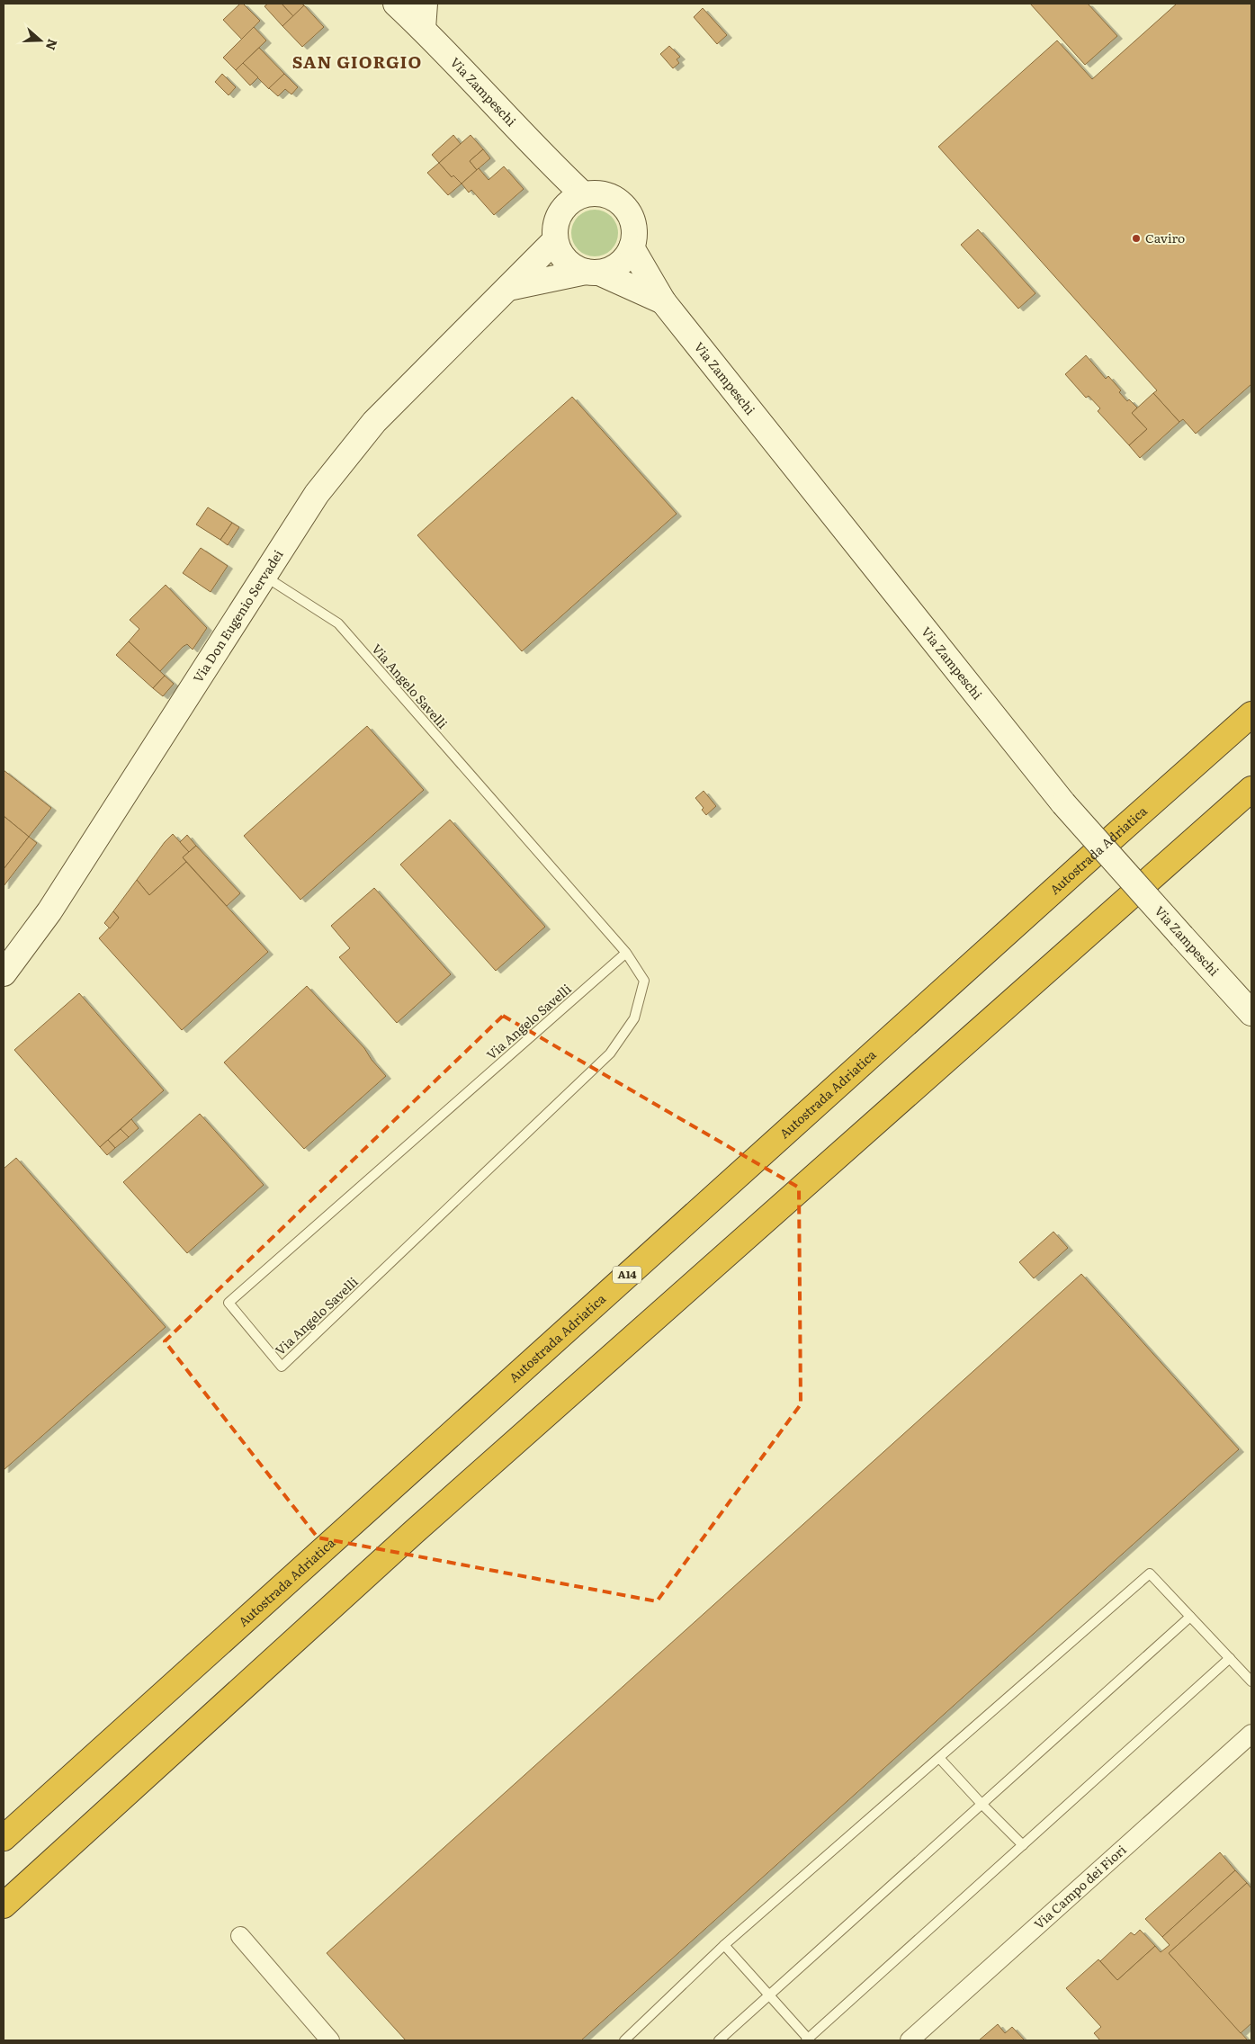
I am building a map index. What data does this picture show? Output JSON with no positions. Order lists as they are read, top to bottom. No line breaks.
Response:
{"streets":{"highway":["Autostrada Adriatica","A14"],"street":["Via Zampeschi","Via Don Eugenio Servadei","Via Campo dei Fiori"],"lane":["Via Angelo Savelli"]},"crossings":[["Via Zampeschi","Via Don Eugenio Servadei"],["Via Don Eugenio Servadei","Via Angelo Savelli"]],"districts":["SAN GIORGIO"],"places":["Caviro"],"north":"right"}
